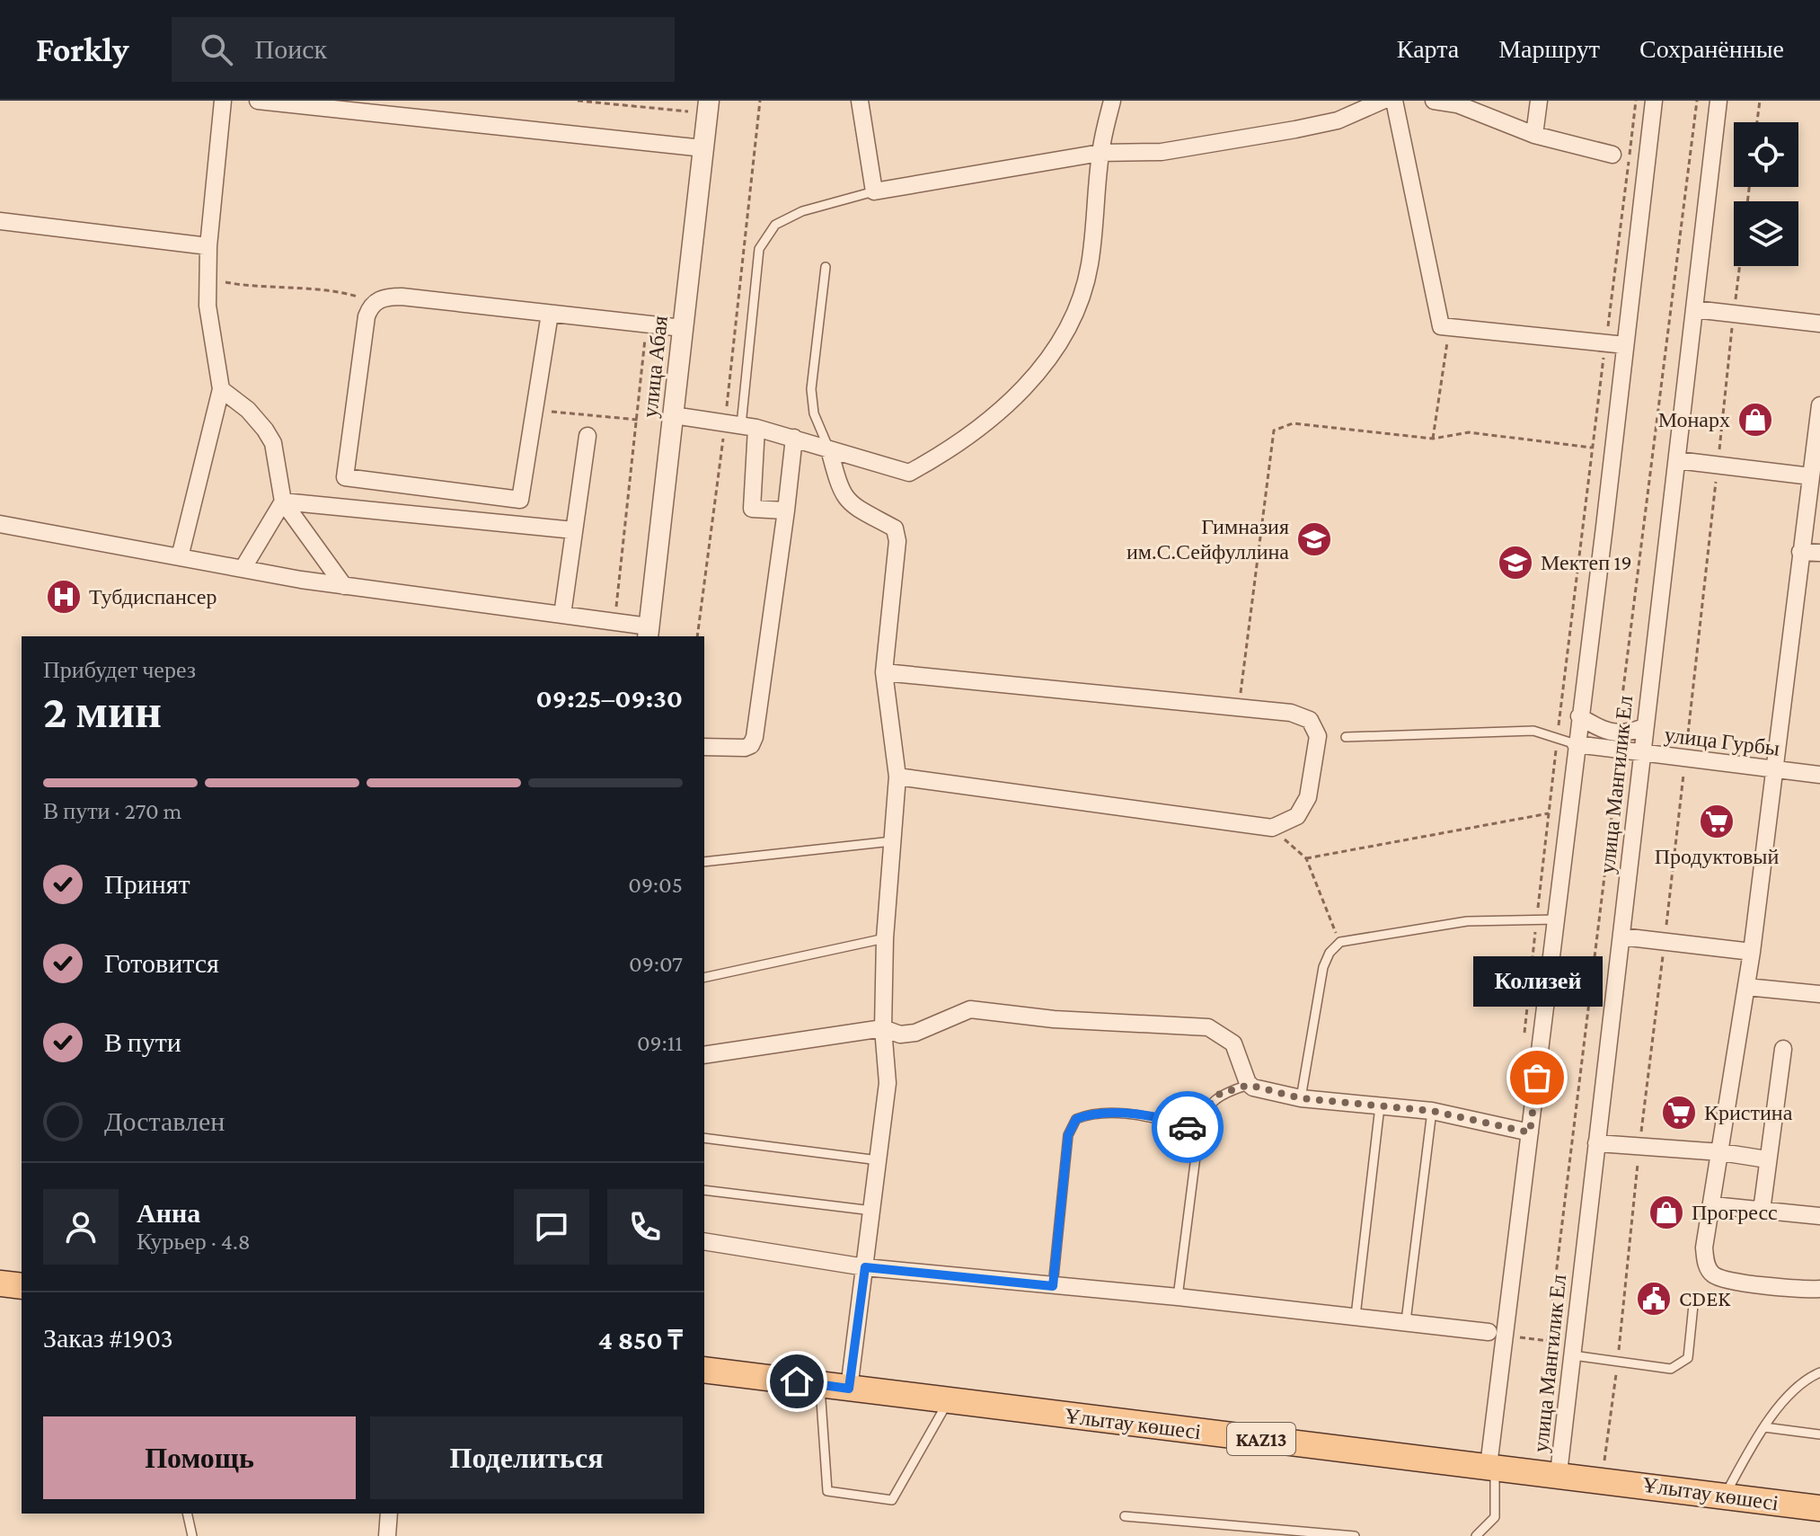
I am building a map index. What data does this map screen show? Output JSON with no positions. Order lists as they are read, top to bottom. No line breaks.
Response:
{"streets":{"main road":["Ұлытау көшесі","KAZ13"],"street":["улица Абая","улица Гурбы","улица Мангилик Ел"]},"crossings":[["улица Гурбы","улица Мангилик Ел"],["улица Мангилик Ел","Ұлытау көшесі"]],"places":{"shop":["Монарх","Прогресс"],"school or university":["Гимназия им.С.Сейфуллина","Мектеп 19"],"hospital":["Тубдиспансер"],"supermarket":["Продуктовый","Кристина"],"other":["Колизей"],"public building":["CDEK"]},"page":{"header":"Forkly","search":"Поиск","nav":["Карта","Маршрут","Сохранённые"],"heading":["2 мин","Прибудет через","09:25–09:30"],"panel":["Анна","Курьер · 4.8","Заказ #1903","4 850 ₸"],"bar":"В пути · 270 m","list":[["Принят","09:05"],["Готовится","09:07"],["В пути","09:11"],"Доставлен"],"bubble":"Колизей","buttons":["Помощь","Поделиться"]}}
